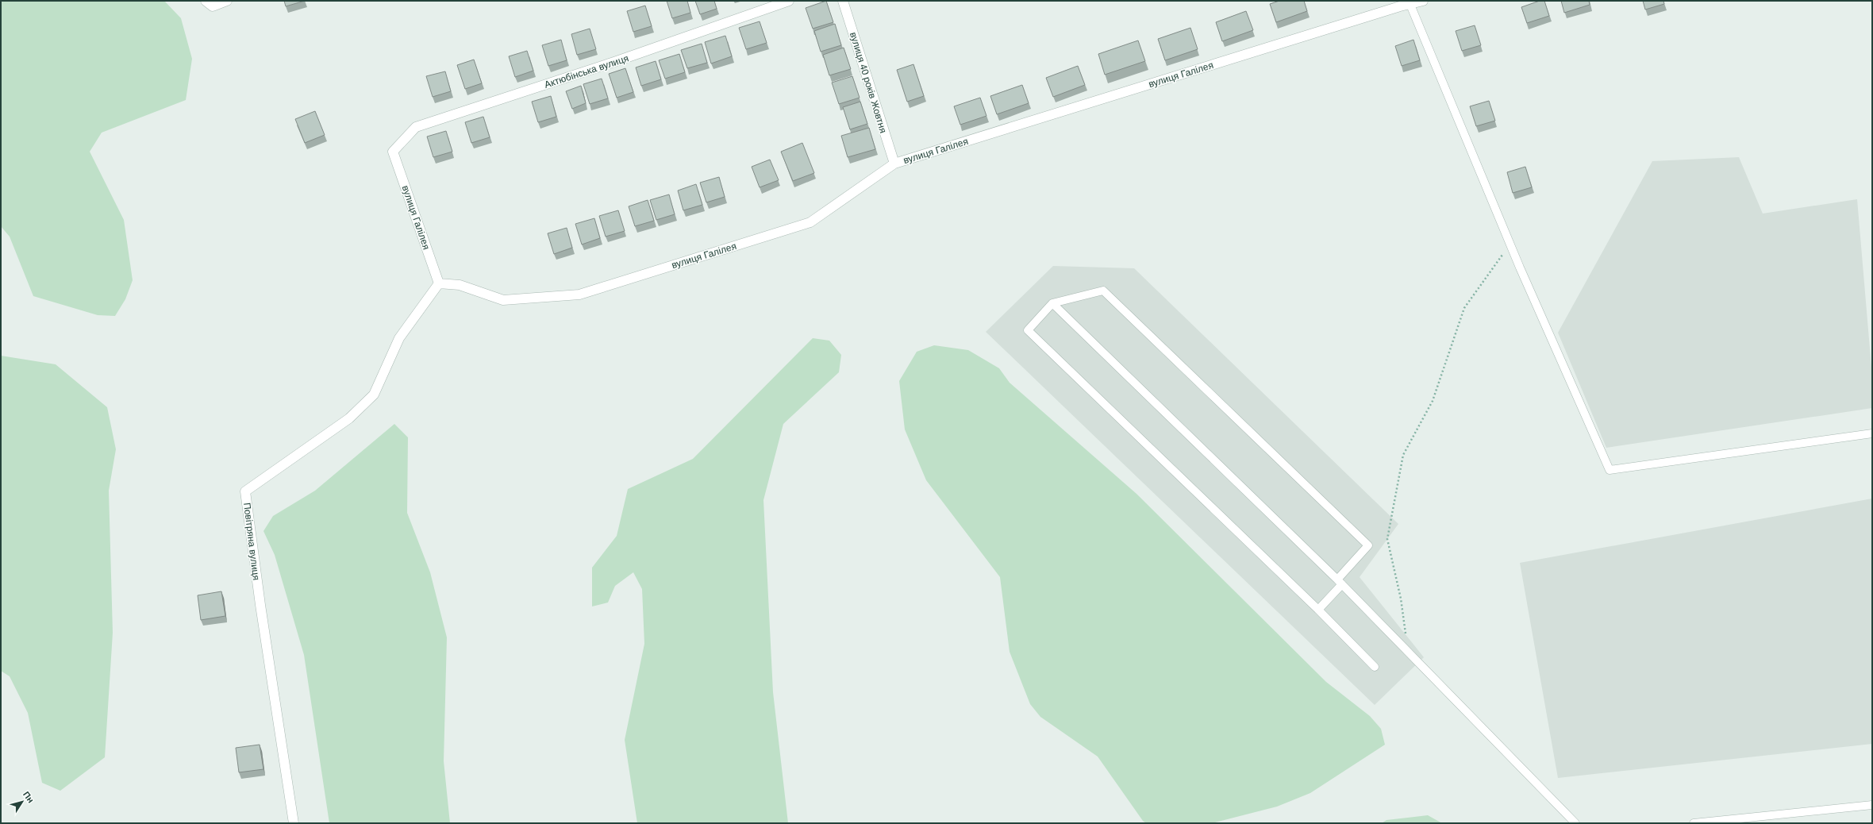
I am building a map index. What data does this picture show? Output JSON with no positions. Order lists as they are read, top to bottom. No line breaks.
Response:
{"streets":{"street":["Актюбінська вулиця","вулиця Галілея","вулиця 40 років Жовтня","Повітряна вулиця"]},"crossings":[["Актюбінська вулиця","вулиця Галілея"],["вулиця Галілея","вулиця 40 років Жовтня"],["вулиця Галілея","Повітряна вулиця"]],"north":"top right"}
